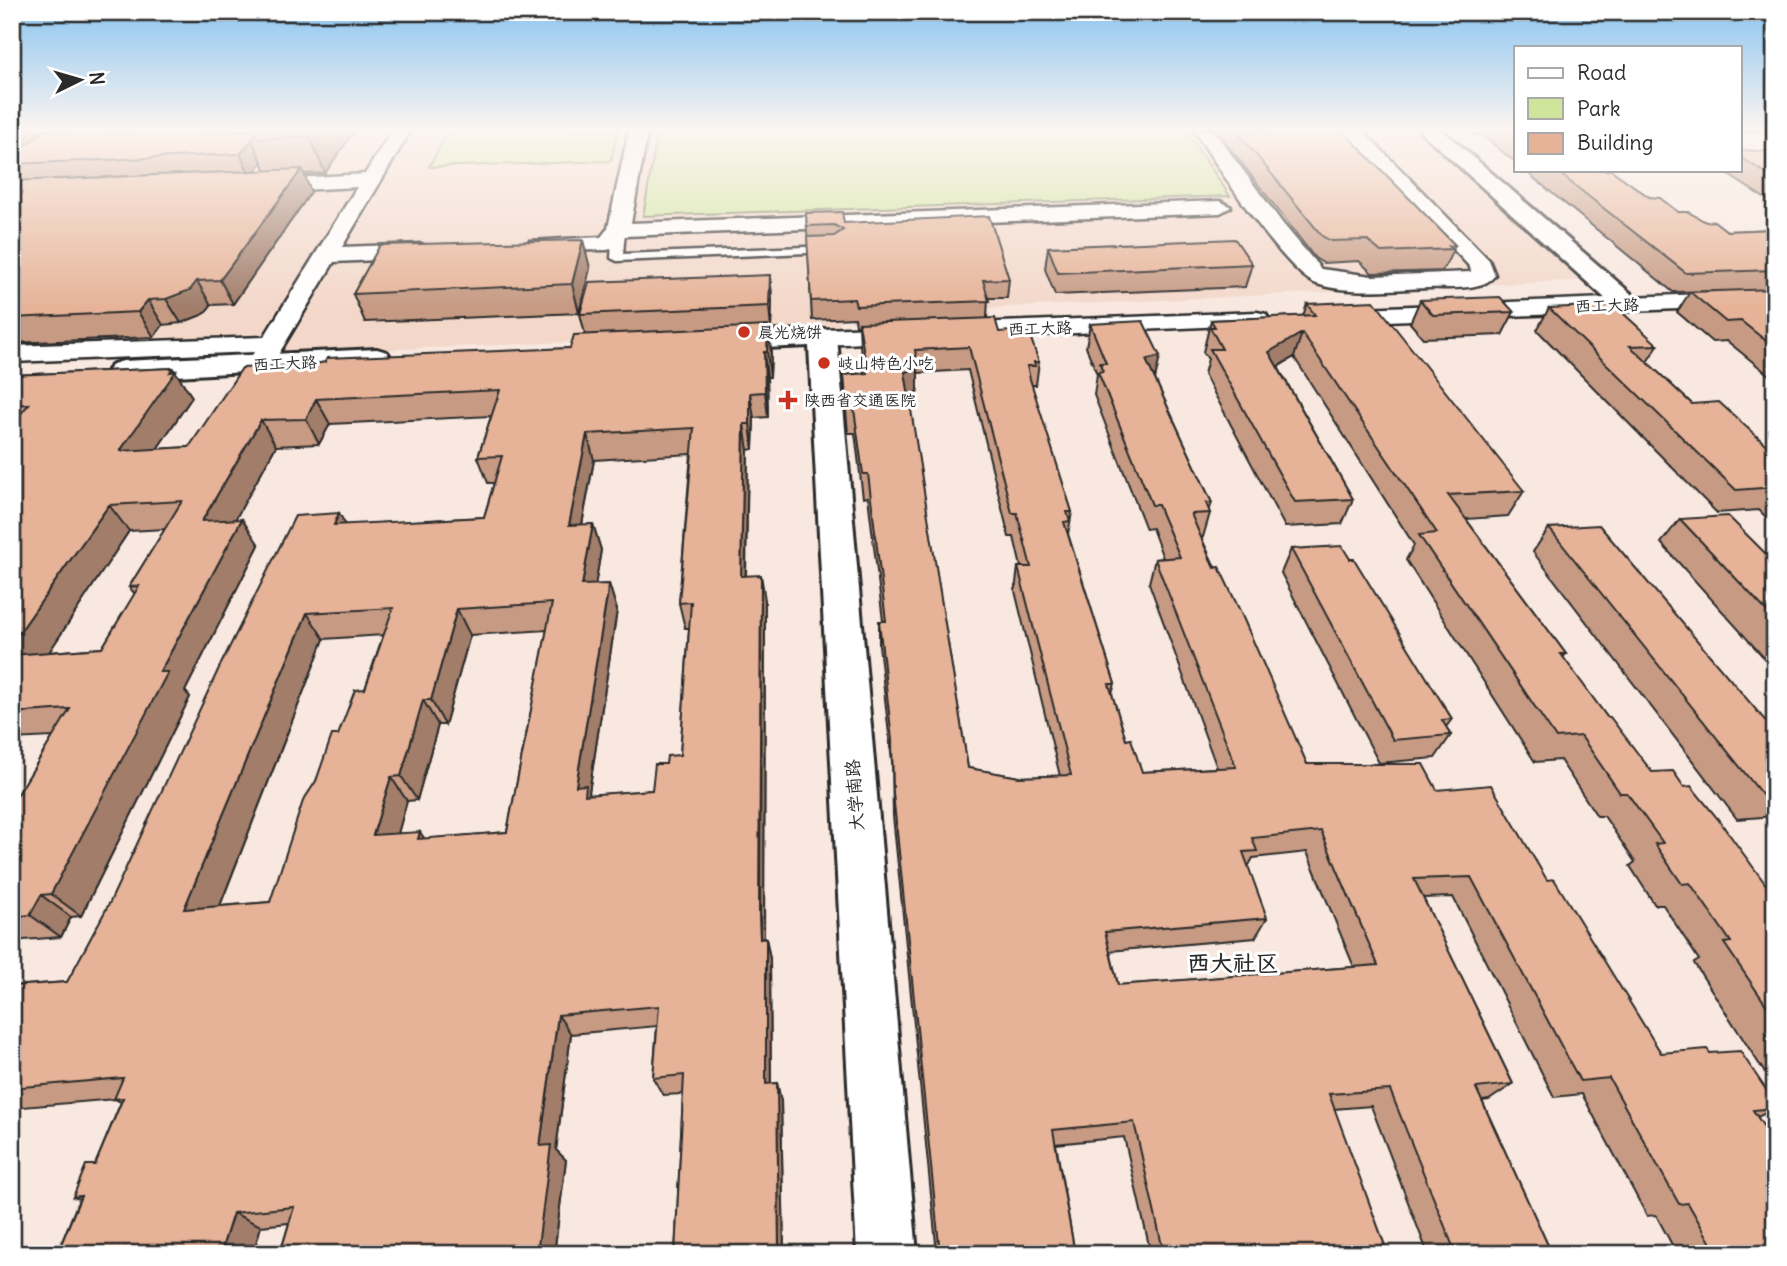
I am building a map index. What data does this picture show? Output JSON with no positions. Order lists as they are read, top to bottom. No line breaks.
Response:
{"streets":{"street":["西工大路","大学南路"]},"crossings":[["西工大路","大学南路"]],"districts":["西大社区"],"places":{"other":["晨光烧饼","岐山特色小吃"],"health":["陕西省交通医院"]},"legend":["Road","Park","Building"],"north":"right"}
